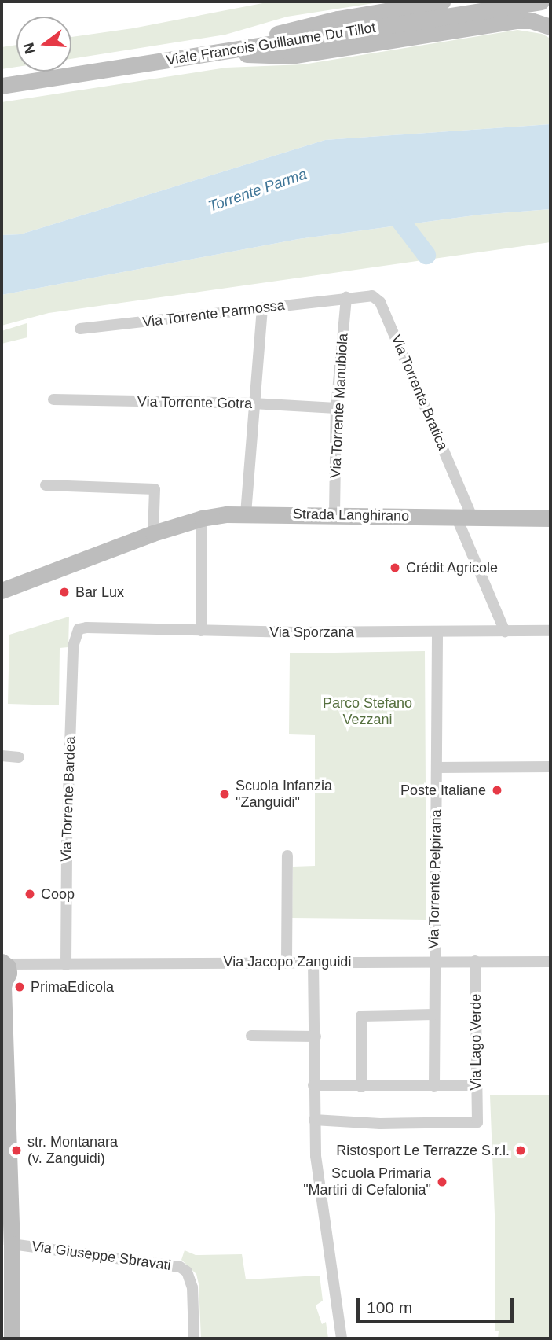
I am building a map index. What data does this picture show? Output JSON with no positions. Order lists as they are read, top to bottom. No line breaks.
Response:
{"streets":{"main road":["Viale Francois Guillaume Du Tillot","Strada Langhirano"],"street":["Via Torrente Parmossa","Via Torrente Bratica","Via Torrente Gotra","Via Torrente Manubiola","Via Sporzana","Via Torrente Bardea","Via Torrente Pelpirana","Via Jacopo Zanguidi","Via Lago Verde","Via Giuseppe Sbravati"]},"crossings":[["Via Torrente Parmossa","Via Torrente Bratica"],["Via Torrente Parmossa","Via Torrente Manubiola"],["Via Torrente Bratica","Via Torrente Manubiola"],["Via Torrente Bratica","Strada Langhirano"],["Via Torrente Bratica","Via Sporzana"],["Via Torrente Gotra","Via Torrente Manubiola"],["Via Torrente Manubiola","Strada Langhirano"],["Via Sporzana","Via Torrente Bardea"],["Via Sporzana","Via Torrente Pelpirana"],["Via Torrente Bardea","Via Jacopo Zanguidi"],["Via Torrente Pelpirana","Via Jacopo Zanguidi"],["Via Jacopo Zanguidi","Via Lago Verde"]],"water":["Torrente Parma"],"parks":["Parco Stefano Vezzani"],"places":["Crédit Agricole","Bar Lux","Poste Italiane","Scuola Infanzia \"Zanguidi\"","Coop","PrimaEdicola","str. Montanara (v. Zanguidi)","Ristosport Le Terrazze S.r.l.","Scuola Primaria \"Martiri di Cefalonia\""],"scale_bar":"100 m","north":"left"}
